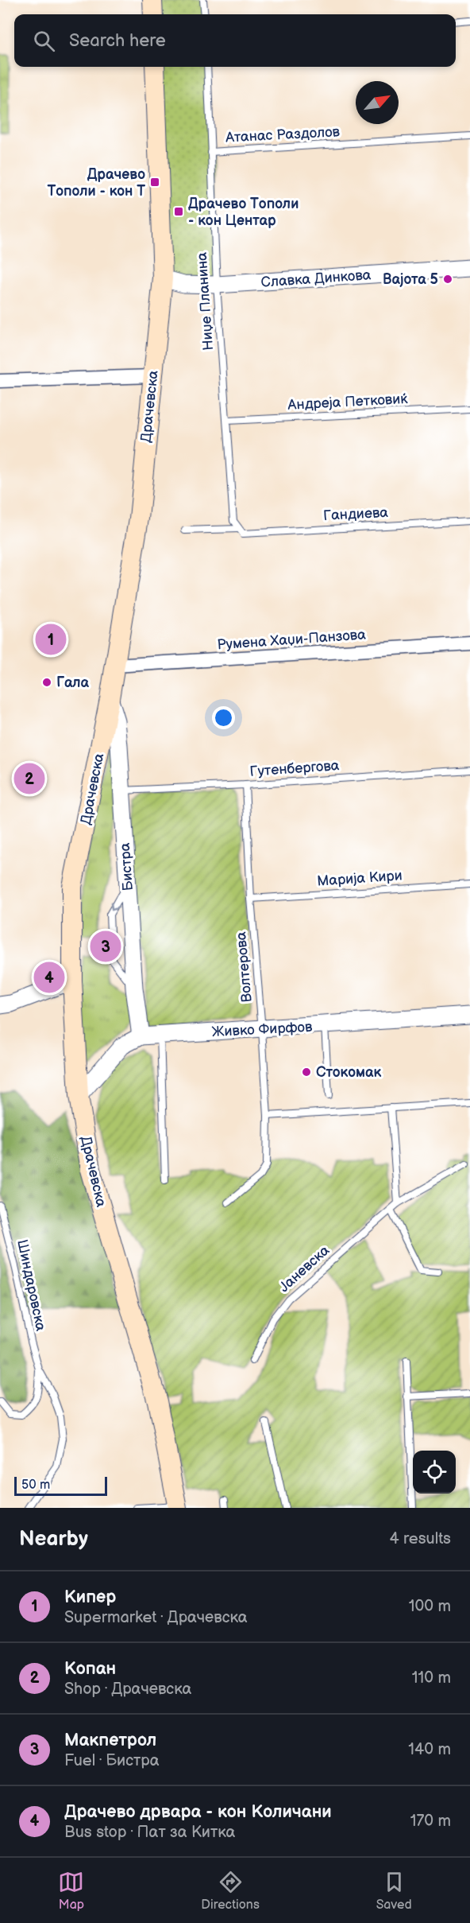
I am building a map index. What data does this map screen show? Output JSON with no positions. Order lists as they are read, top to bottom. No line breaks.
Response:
{"streets":{"main road":["Драчевска"],"street":["Славка Динкова","Румена Хаџи-Панзова","Бистра","Живко Фирфов"],"lane":["Атанас Раздолов","Ниџе Планина","Андреја Петковиќ","Гандиева","Гутенбергова","Марија Кири","Волтерова","Јаневска","Шиндаровска"]},"crossings":[["Атанас Раздолов","Ниџе Планина"],["Славка Динкова","Ниџе Планина"],["Славка Динкова","Драчевска"],["Ниџе Планина","Андреја Петковиќ"],["Ниџе Планина","Гандиева"],["Драчевска","Румена Хаџи-Панзова"],["Драчевска","Бистра"],["Драчевска","Живко Фирфов"],["Гутенбергова","Бистра"],["Гутенбергова","Волтерова"],["Бистра","Живко Фирфов"],["Марија Кири","Волтерова"],["Волтерова","Живко Фирфов"]],"places":{"transit":["Драчево Тополи - кон Т","Драчево Тополи - кон Центар"],"other":["Вајота 5","Гала","Стокомак"]},"scale_bar":"50 m","north":"top right","page":{"search":"Search here","pins":["1","2","3","4"],"scale":"50 m","heading":["Nearby","4 results"],"list":[{"mark":"1","name":"Кипер","note":"Supermarket · Драчевска","value":"100 m"},{"mark":"2","name":"Копан","note":"Shop · Драчевска","value":"110 m"},{"mark":"3","name":"Макпетрол","note":"Fuel · Бистра","value":"140 m"},{"mark":"4","name":"Драчево дрвара - кон Количани","note":"Bus stop · Пат за Китка","value":"170 m"}],"nav":["Map","Directions","Saved"]}}
